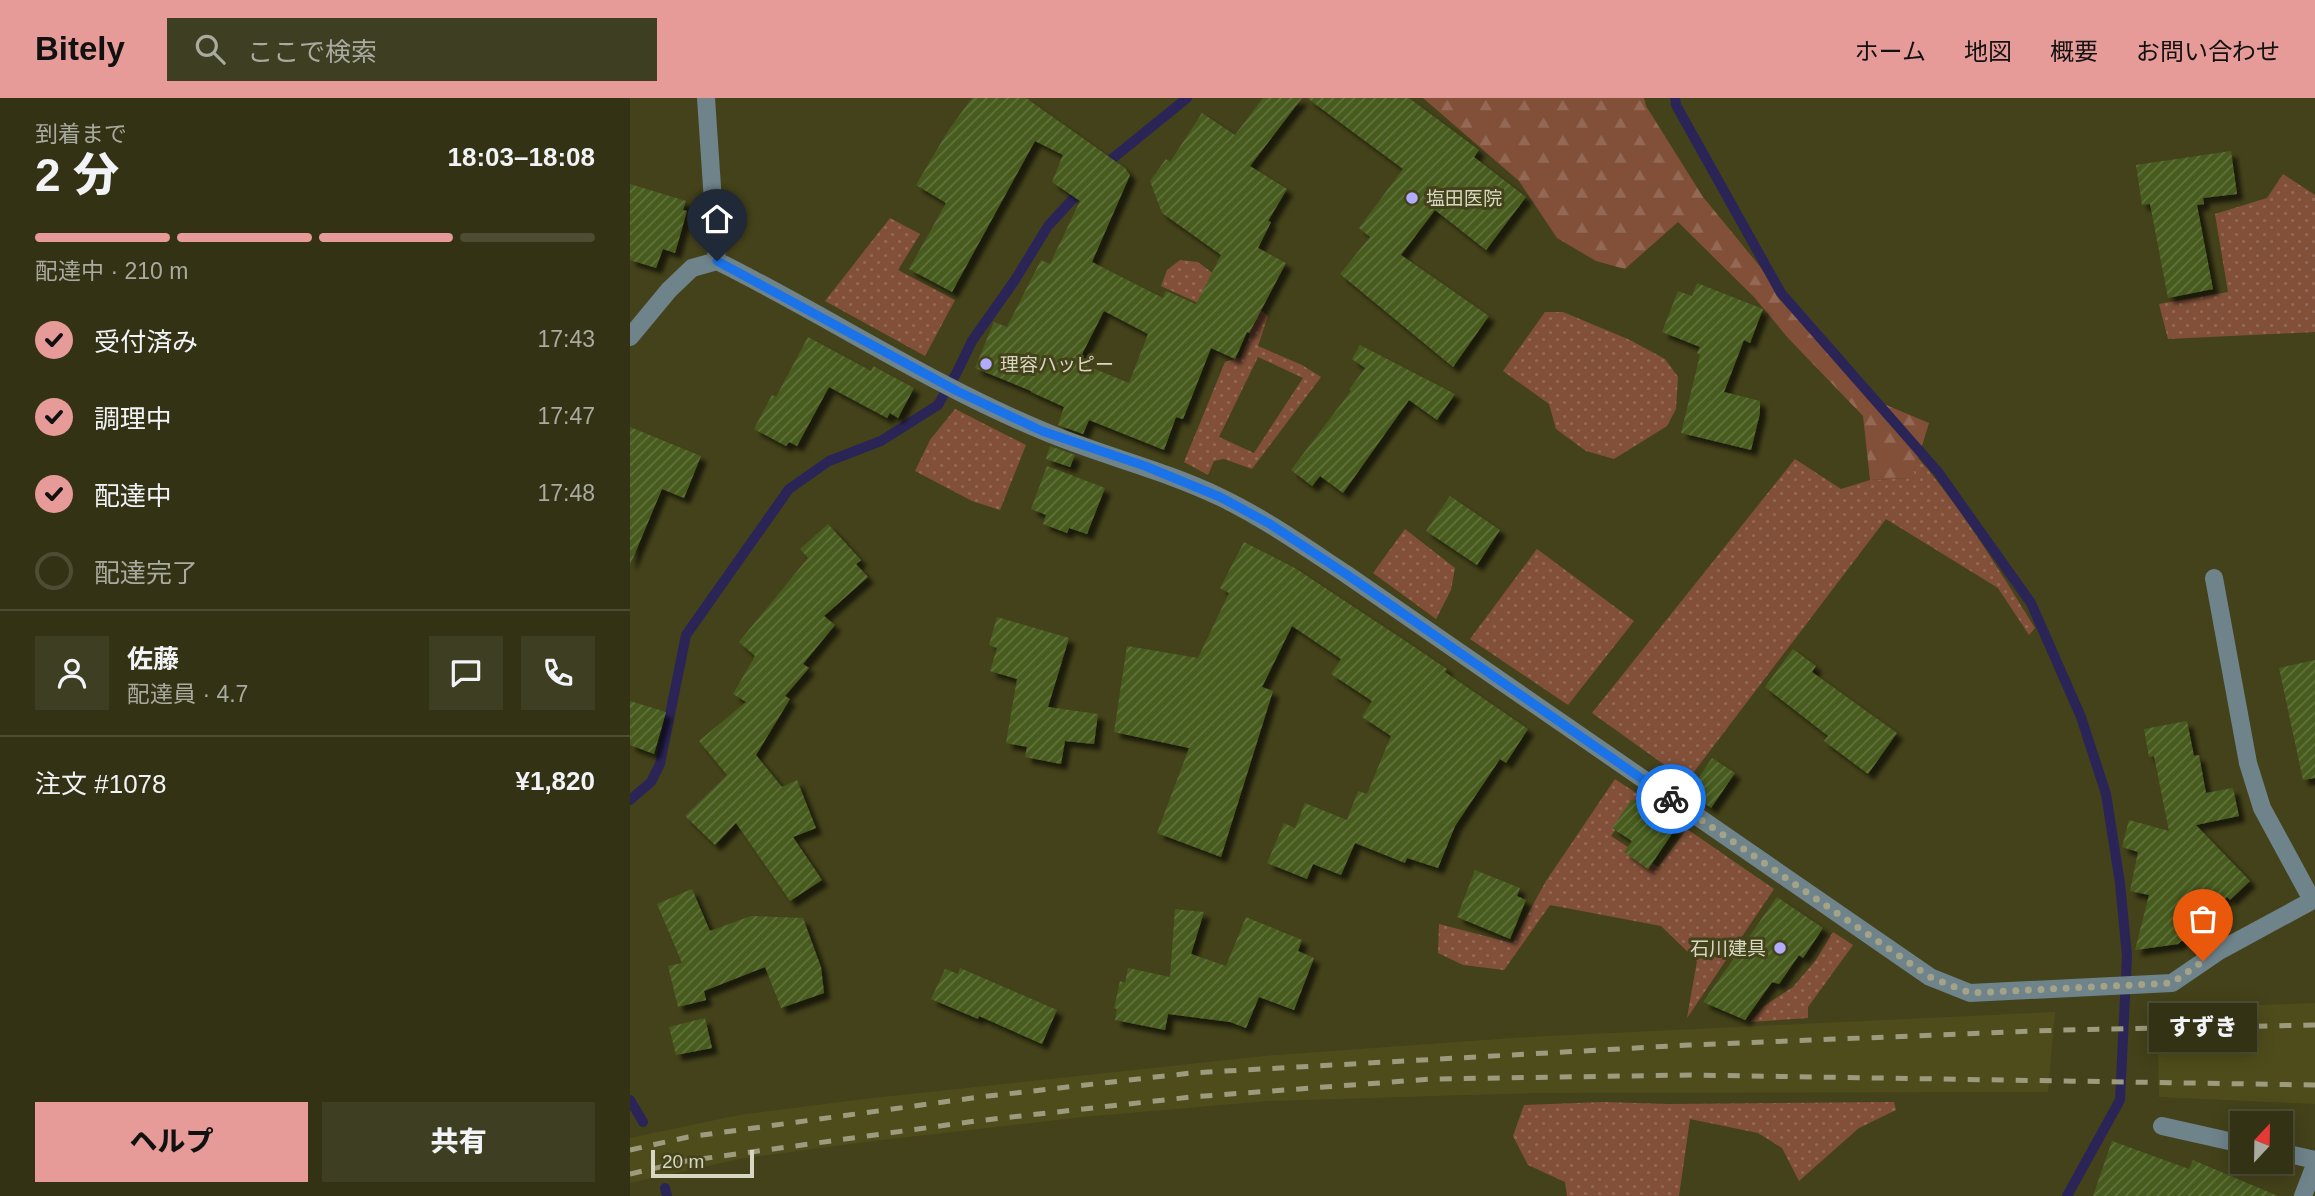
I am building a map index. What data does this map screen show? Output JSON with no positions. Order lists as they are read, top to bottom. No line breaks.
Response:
{"places":["塩田医院","理容ハッピー","石川建具","すずき"],"scale_bar":"20 m","north":"top","page":{"header":"Bitely","search":"ここで検索","nav":["ホーム","地図","概要","お問い合わせ"],"heading":["2 分","到着まで","18:03–18:08"],"panel":["佐藤","配達員 · 4.7","注文 #1078","¥1,820"],"bar":"配達中 · 210 m","list":[["受付済み","17:43"],["調理中","17:47"],["配達中","17:48"],"配達完了"],"bubble":"すずき","buttons":["ヘルプ","共有"],"scale":"20 m"}}
